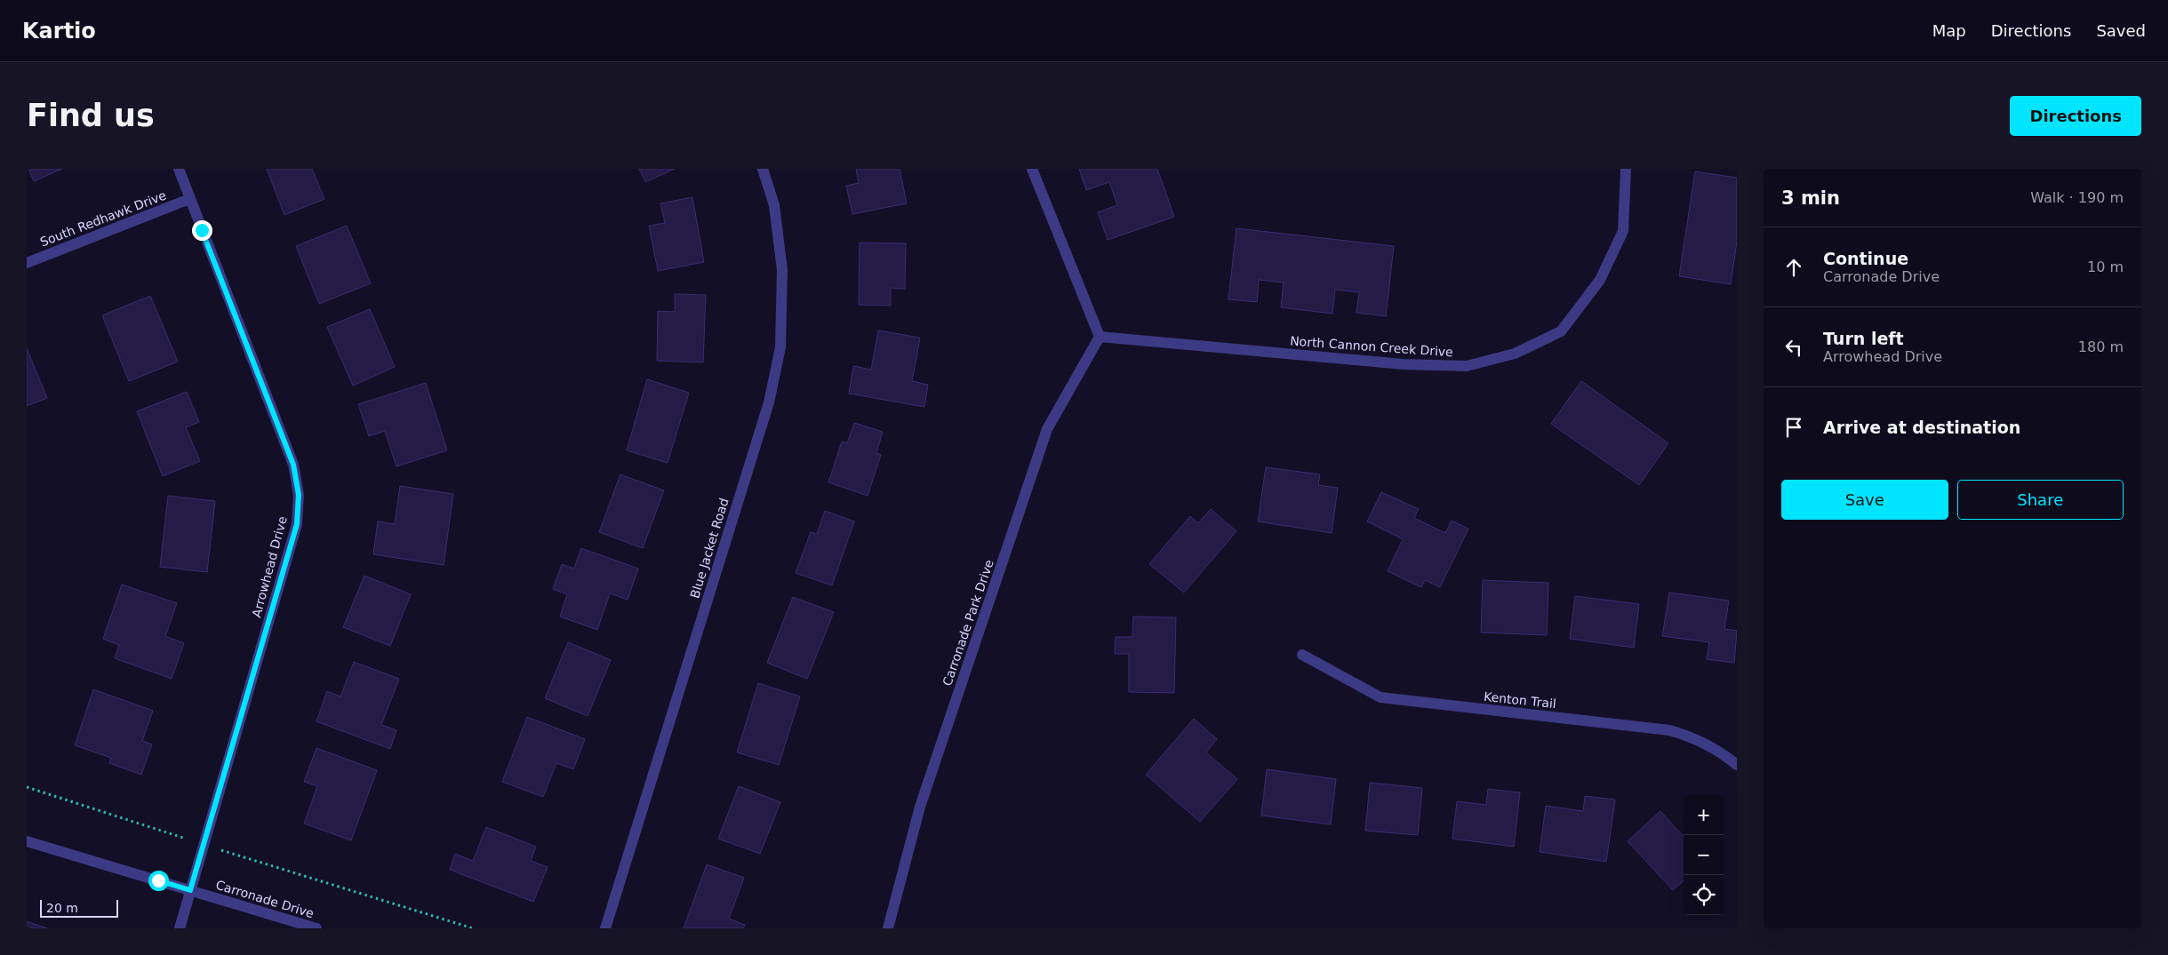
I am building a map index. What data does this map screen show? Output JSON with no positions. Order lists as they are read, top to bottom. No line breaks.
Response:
{"streets":{"street":["South Redhawk Drive","North Cannon Creek Drive","Blue Jacket Road","Arrowhead Drive","Carronade Park Drive","Kenton Trail","Carronade Drive"]},"crossings":[["South Redhawk Drive","Arrowhead Drive"],["North Cannon Creek Drive","Carronade Park Drive"],["Arrowhead Drive","Carronade Drive"]],"scale_bar":"20 m","page":{"header":"Kartio","nav":["Map","Directions","Saved"],"buttons":["Directions",["Save","Share"]],"title":"Find us","heading":["3 min","Walk · 190 m"],"list":[["Continue","Carronade Drive","10 m"],["Turn left","Arrowhead Drive","180 m"],"Arrive at destination"],"map_buttons":["+","−"],"scale":"20 m"}}
